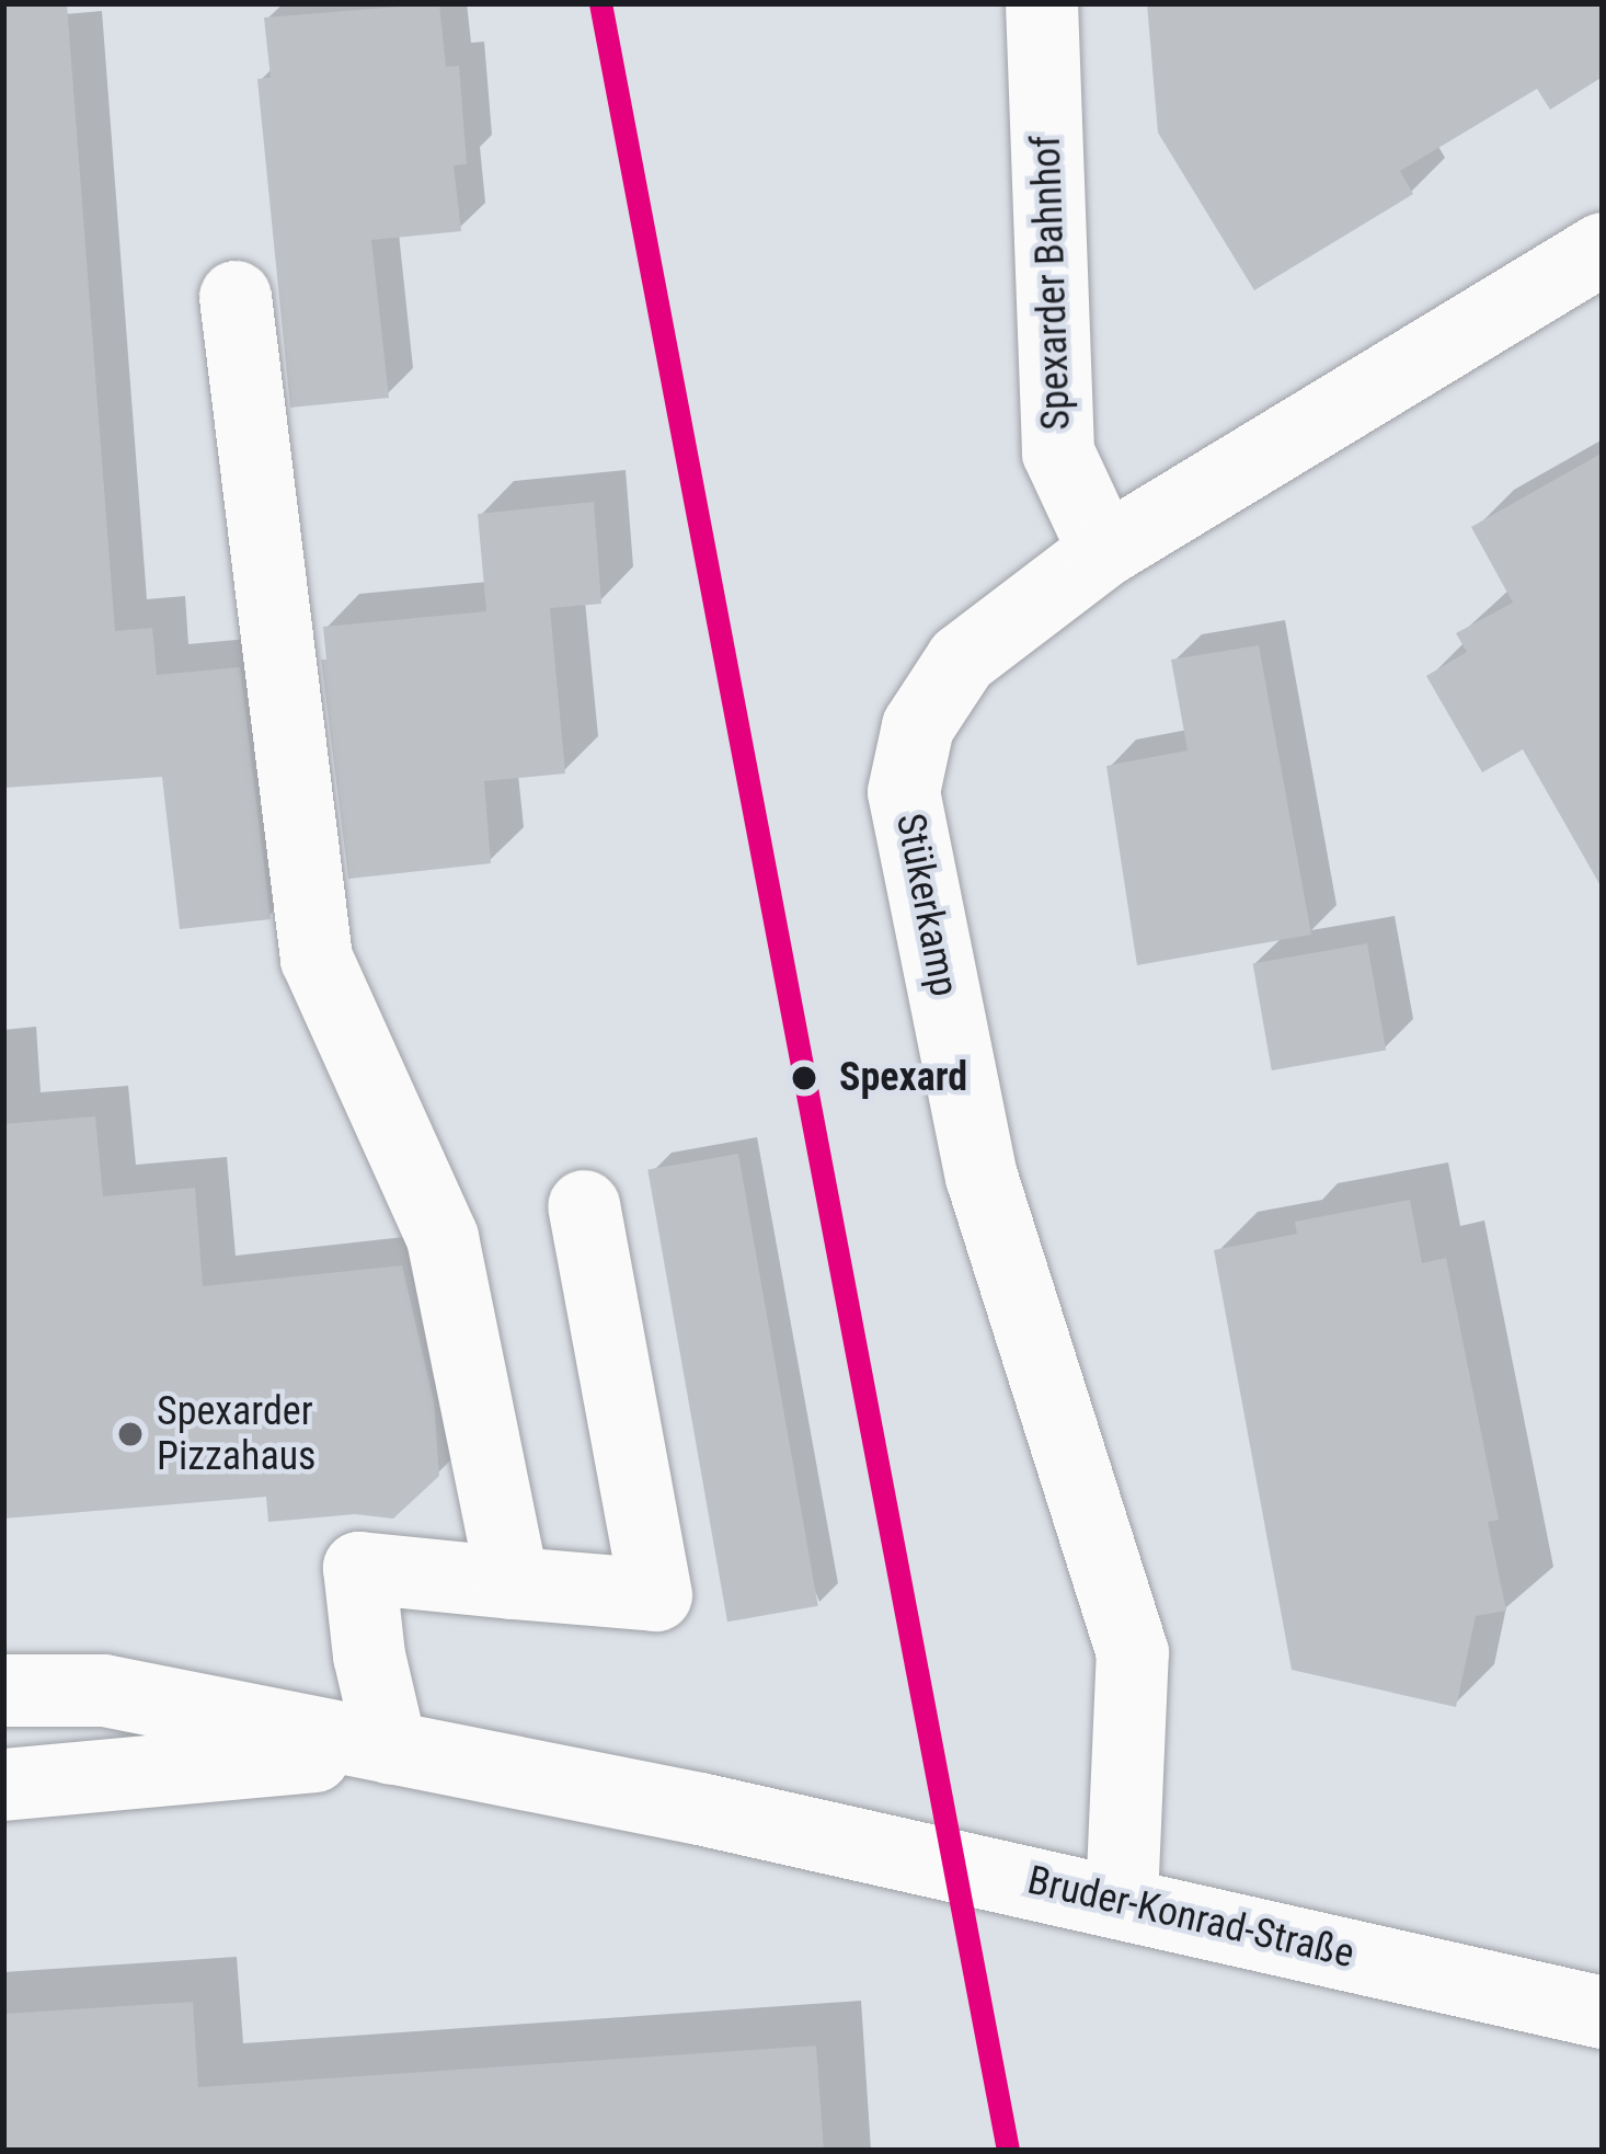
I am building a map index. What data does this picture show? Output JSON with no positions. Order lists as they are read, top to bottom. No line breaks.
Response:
{"streets":{"street":["Spexarder Bahnhof","Stükerkamp","Bruder-Konrad-Straße"]},"crossings":[["Spexarder Bahnhof","Stükerkamp"],["Stükerkamp","Bruder-Konrad-Straße"]],"places":["Spexard","Spexarder Pizzahaus"]}
